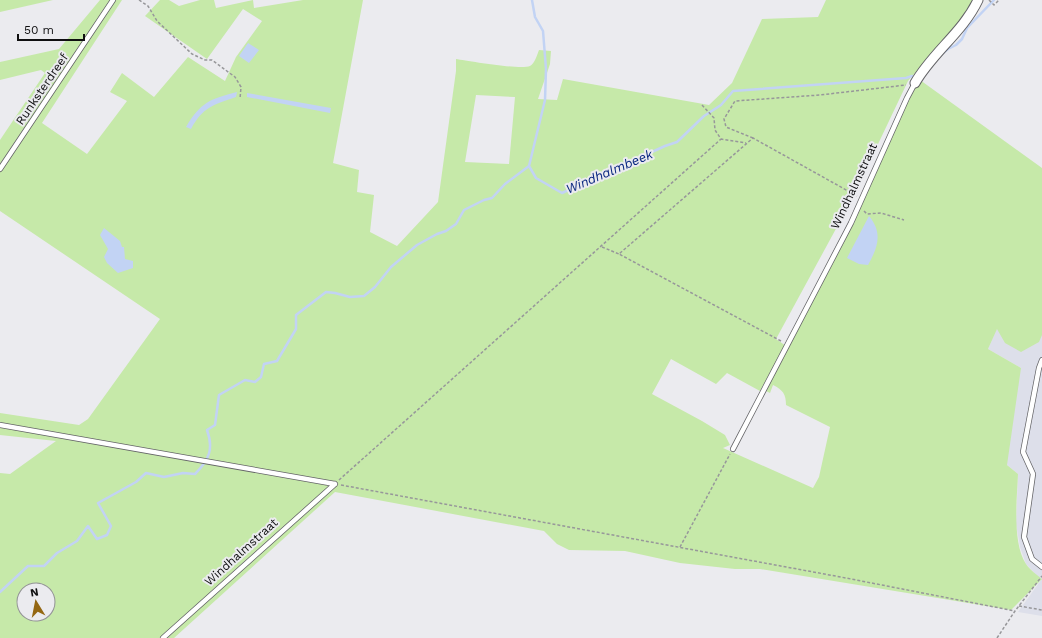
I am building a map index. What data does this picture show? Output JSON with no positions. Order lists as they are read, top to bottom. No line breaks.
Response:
{"streets":{"street":["Windhalmstraat"],"lane":["Runksterdreef"]},"water":["Windhalmbeek"],"scale_bar":"50 m","north":"top"}
